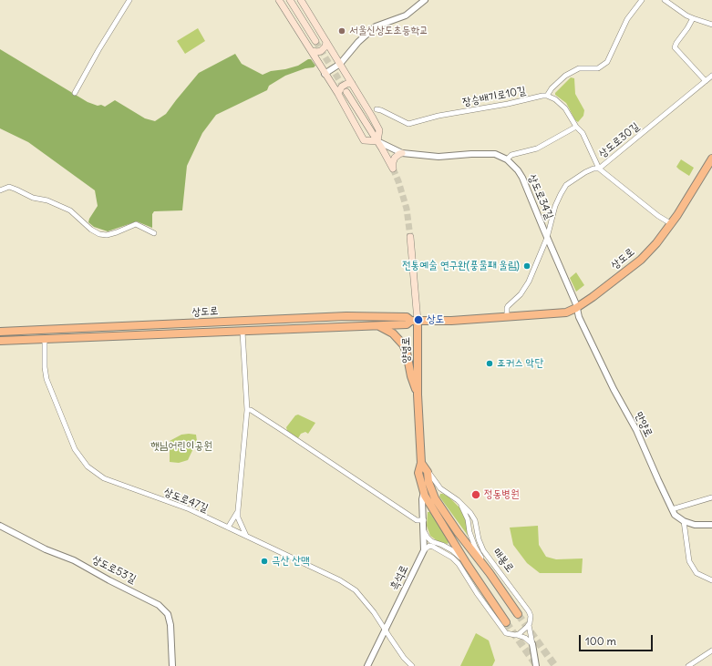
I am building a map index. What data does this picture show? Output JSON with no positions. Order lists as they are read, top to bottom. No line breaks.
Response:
{"streets":{"main road":["상도로","양녕로"],"street":["장승배기로10길","상도로30길","상도로34길","만양로","상도로47길","매봉로","상도로53길","흑석로"]},"crossings":[["상도로30길","상도로34길"],["상도로34길","상도로"],["상도로34길","만양로"],["상도로","양녕로"],["상도로","만양로"],["상도로","상도로47길"],["양녕로","흑석로"],["상도로47길","흑석로"]],"parks":["햇님어린이공원"],"places":["서울신상도초등학교","전통예술 연구완(풍물패 울림)","상도","죠커스 악단","정동병원","극산 산맥"],"scale_bar":"100 m"}
